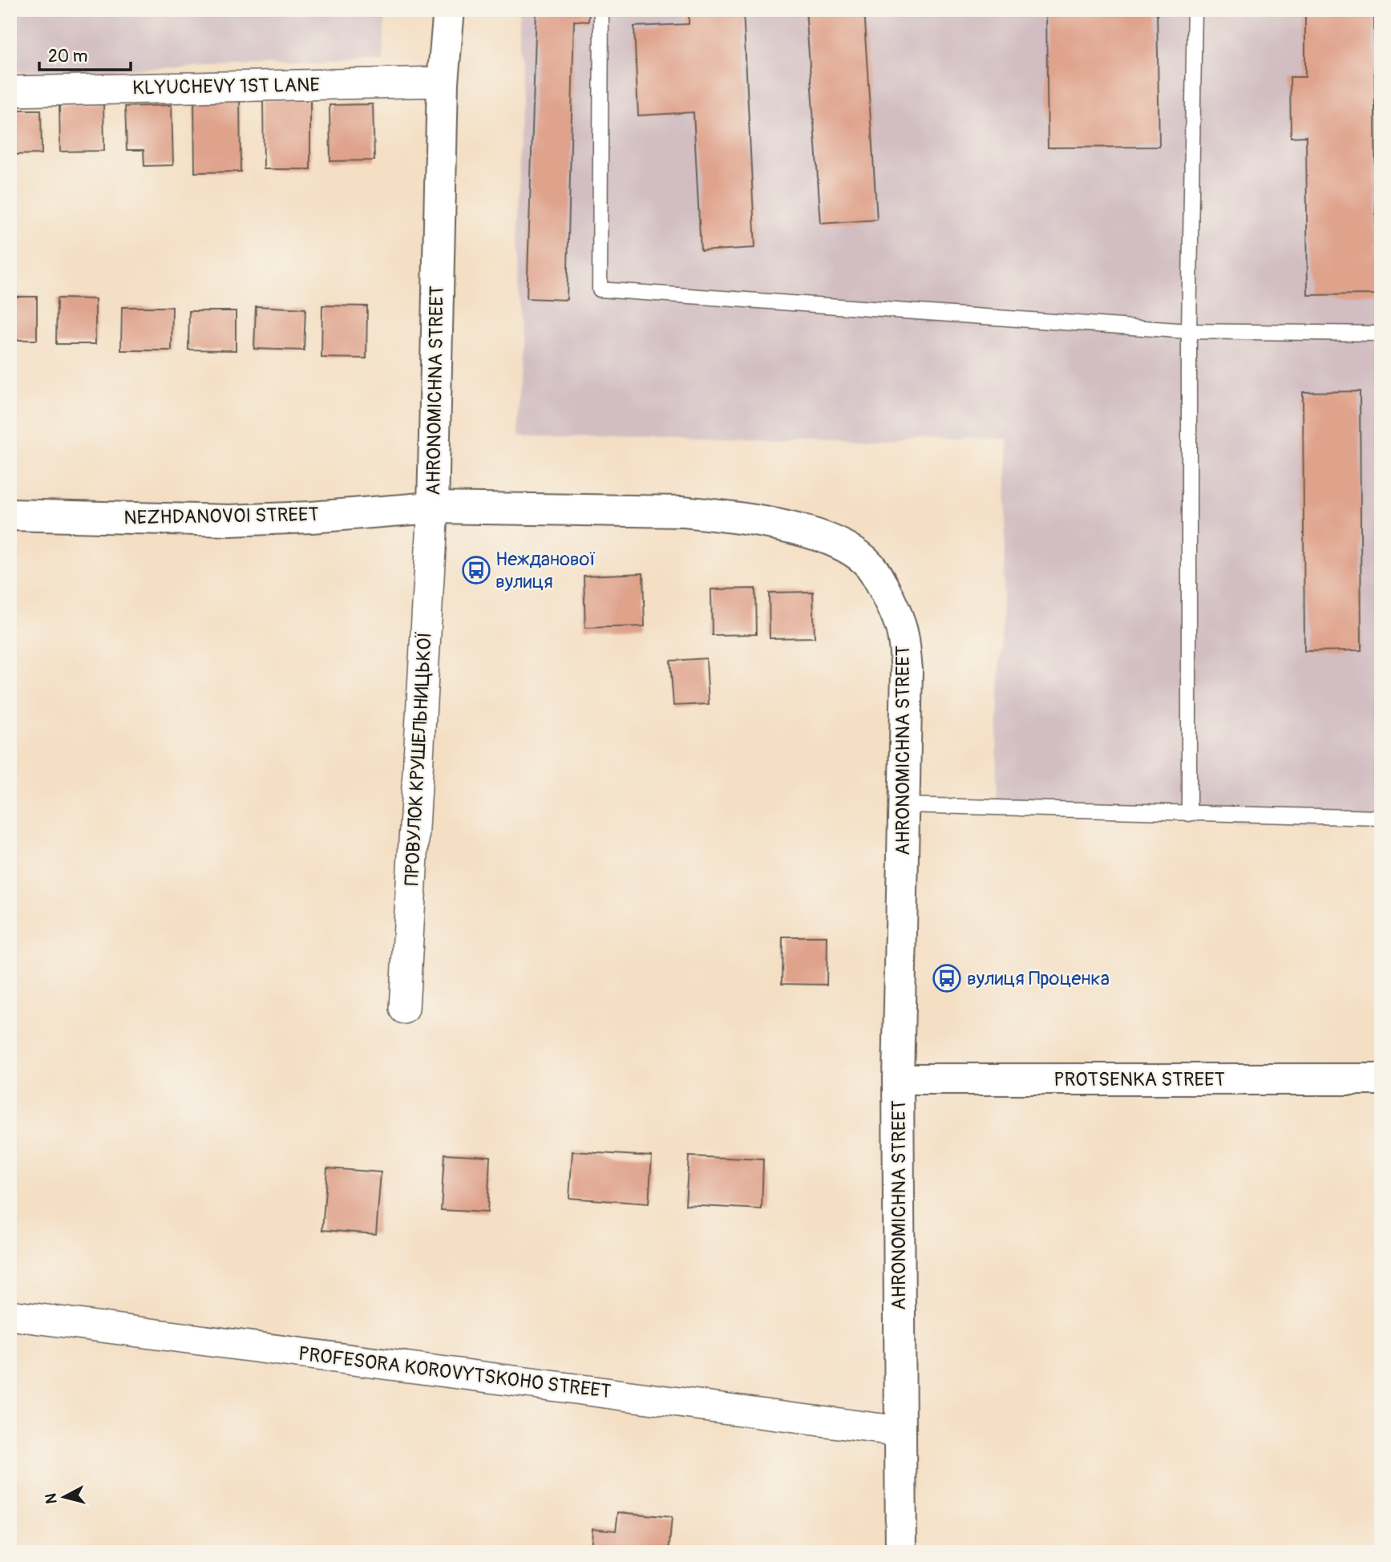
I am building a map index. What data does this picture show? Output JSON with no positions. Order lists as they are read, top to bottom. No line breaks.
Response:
{"streets":{"street":["KLYUCHEVY 1ST LANE","AHRONOMICHNA STREET","NEZHDANOVOI STREET","ПРОВУЛОК КРУШЕЛЬНИЦЬКОЇ","PROTSENKA STREET","PROFESORA KOROVYTSKOHO STREET"]},"crossings":[["KLYUCHEVY 1ST LANE","AHRONOMICHNA STREET"],["AHRONOMICHNA STREET","NEZHDANOVOI STREET"],["AHRONOMICHNA STREET","ПРОВУЛОК КРУШЕЛЬНИЦЬКОЇ"],["AHRONOMICHNA STREET","PROTSENKA STREET"],["AHRONOMICHNA STREET","PROFESORA KOROVYTSKOHO STREET"],["NEZHDANOVOI STREET","ПРОВУЛОК КРУШЕЛЬНИЦЬКОЇ"]],"places":{"bus stop":["Нежданової вулиця","вулиця Проценка"]},"scale_bar":"20 m","north":"left"}
